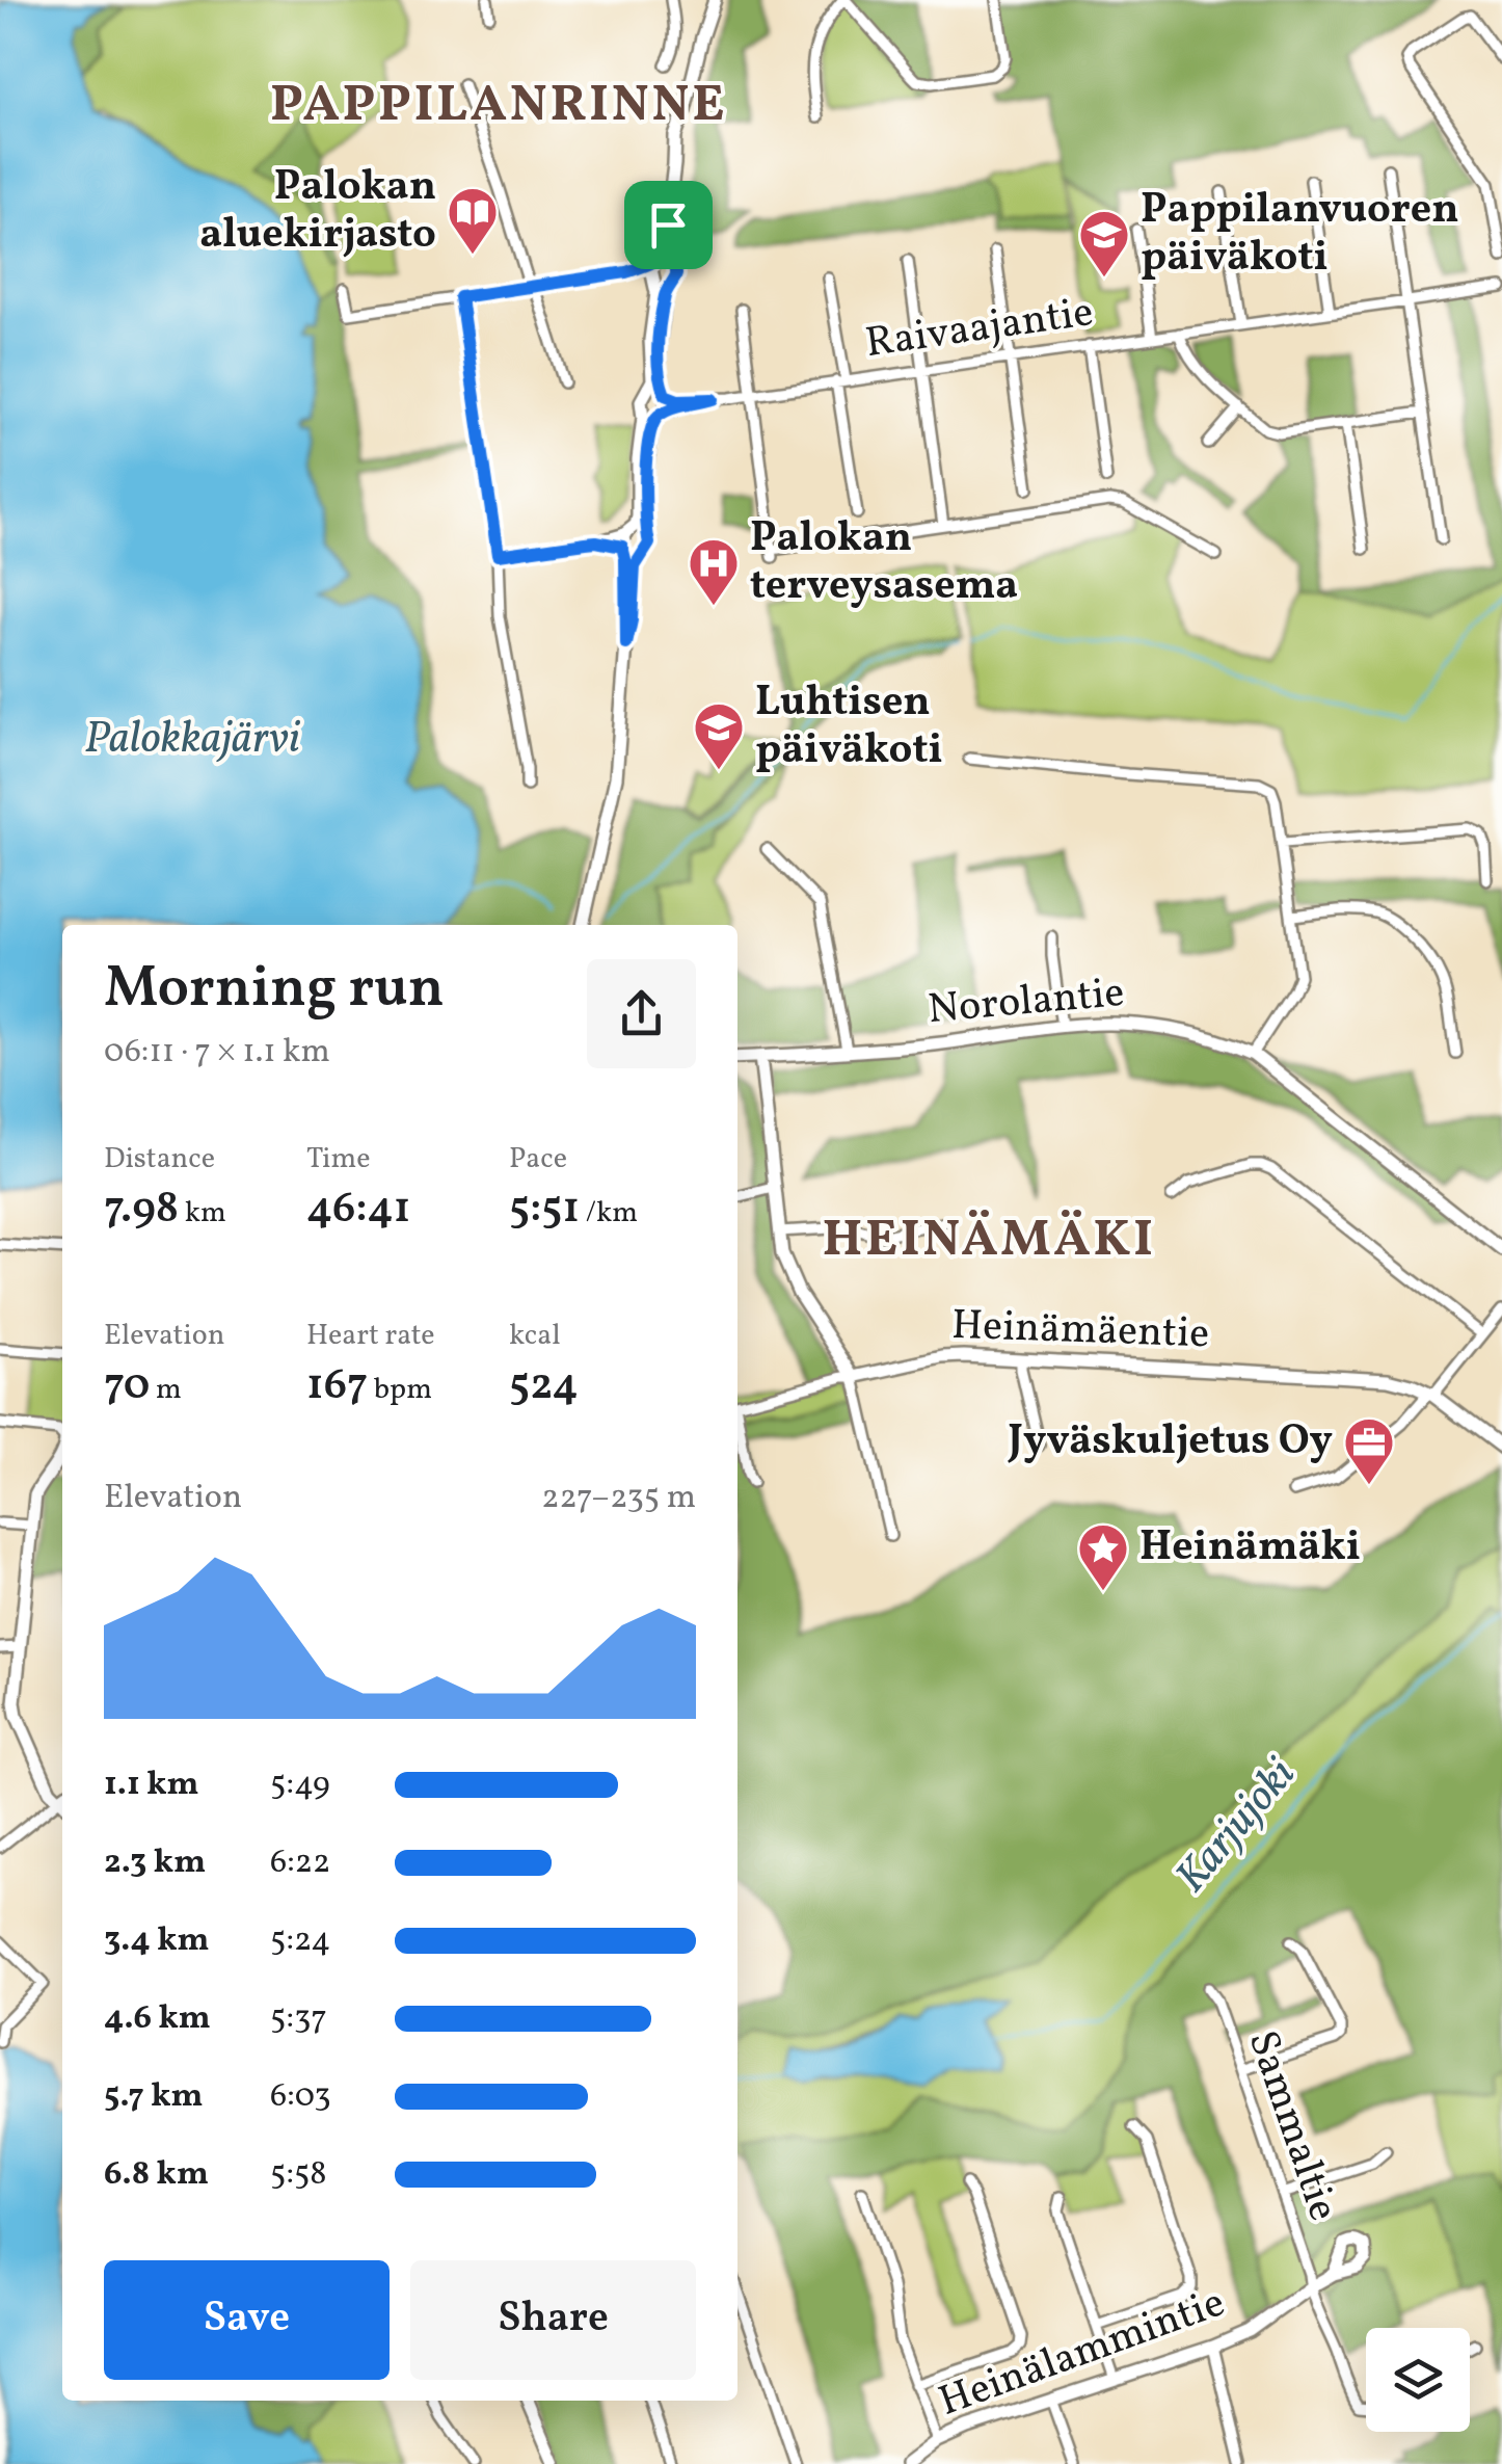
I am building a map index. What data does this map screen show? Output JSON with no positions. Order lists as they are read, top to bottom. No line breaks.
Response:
{"streets":{"street":["Raivaajantie","Norolantie","Heinämäentie","Sammaltie","Heinälammintie"]},"crossings":[["Sammaltie","Heinälammintie"]],"districts":["PAPPILANRINNE","HEINÄMÄKI"],"water":["Palokkajärvi","Karjujoki"],"places":{"library":["Palokan aluekirjasto"],"school or university":["Pappilanvuoren päiväkoti","Luhtisen päiväkoti"],"hospital":["Palokan terveysasema"],"office":["Jyväskuljetus Oy"],"place":["Heinämäki"]},"page":{"heading":["Morning run","06:11 · 7 × 1.1 km"],"stats":[["Distance","7.98 km"],["Time","46:41"],["Pace","5:51 /km"],["Elevation","70 m"],["Heart rate","167 bpm"],["kcal","524"]],"chart":["Elevation","227–235 m"],"list":[{"name":"1.1 km","note":"5:49"},{"name":"2.3 km","note":"6:22"},{"name":"3.4 km","note":"5:24"},{"name":"4.6 km","note":"5:37"},{"name":"5.7 km","note":"6:03"},{"name":"6.8 km","note":"5:58"}],"buttons":["Save","Share"]}}
